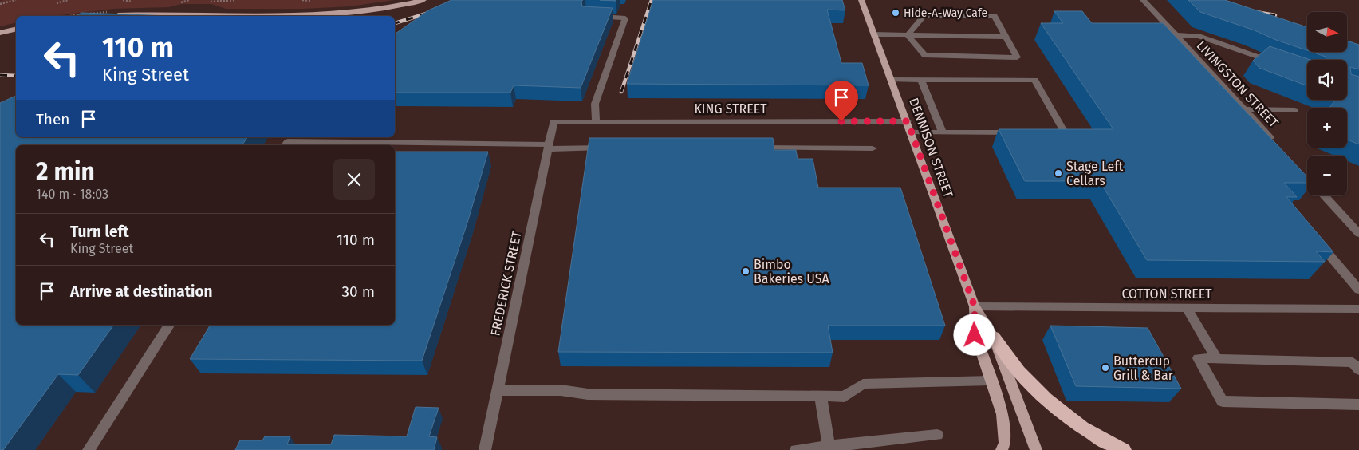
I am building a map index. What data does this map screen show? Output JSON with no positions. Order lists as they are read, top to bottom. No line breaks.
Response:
{"streets":{"main road":["DENNISON STREET"],"street":["LIVINGSTON STREET","KING STREET","FREDERICK STREET","COTTON STREET"]},"crossings":[["KING STREET","DENNISON STREET"],["KING STREET","FREDERICK STREET"],["DENNISON STREET","COTTON STREET"]],"places":["Hide-A-Way Cafe","Stage Left Cellars","Bimbo Bakeries USA","Buttercup Grill & Bar"],"north":"right","page":{"map_buttons":["+","−"],"turn":["110 m","King Street"],"then":"Then","heading":["2 min","140 m · 18:03"],"list":[{"name":"Turn left","note":"King Street","value":"110 m"},{"name":"Arrive at destination","value":"30 m"}]}}
